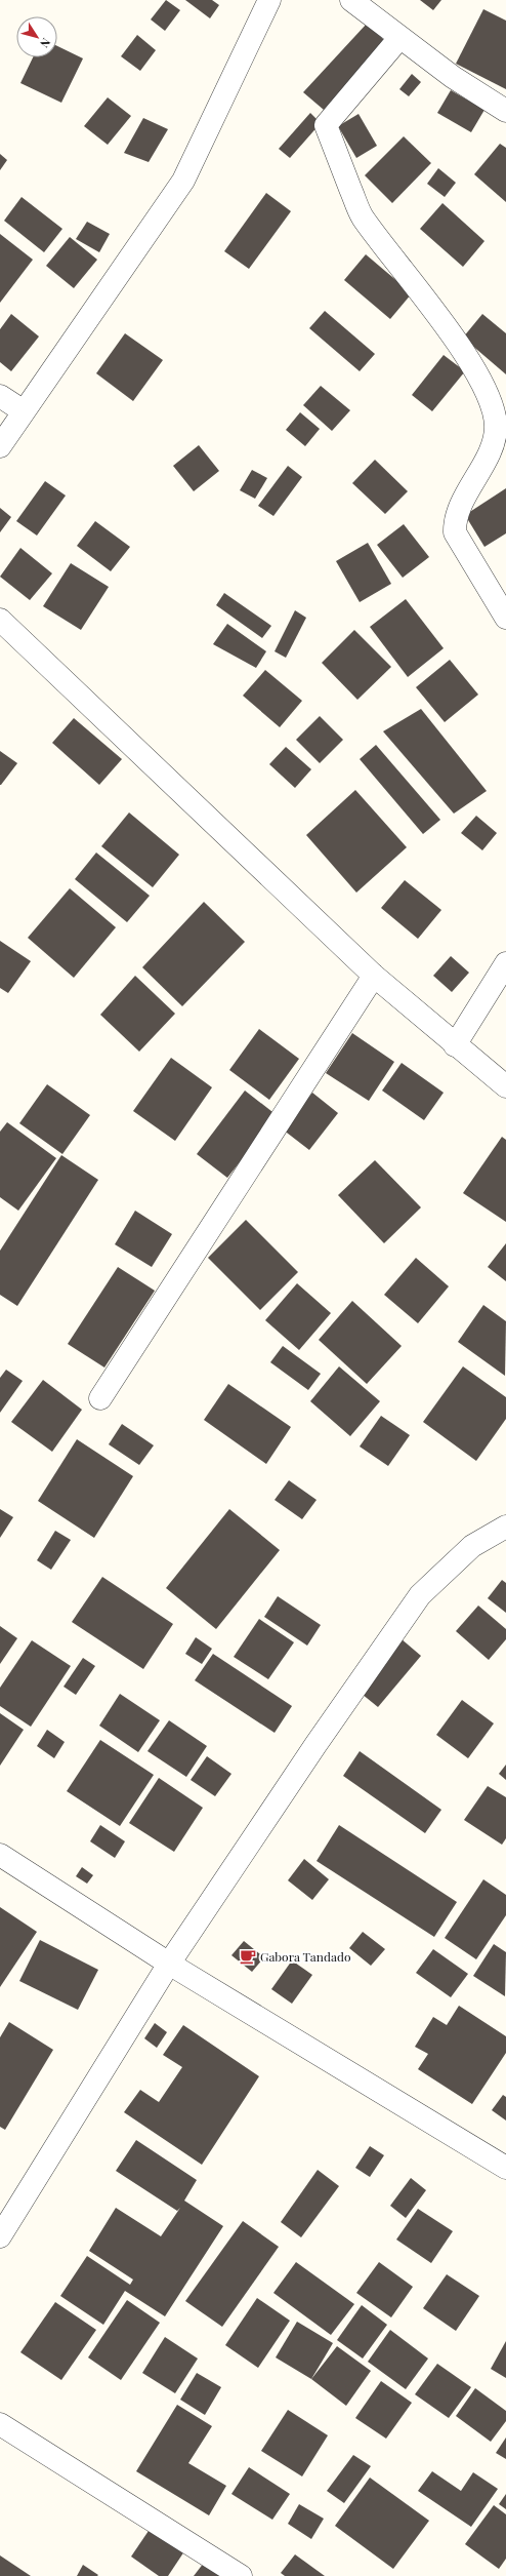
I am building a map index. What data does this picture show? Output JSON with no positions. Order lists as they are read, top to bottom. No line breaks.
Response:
{"places":{"cafe":["Gabora Tandado"]},"north":"bottom right"}
